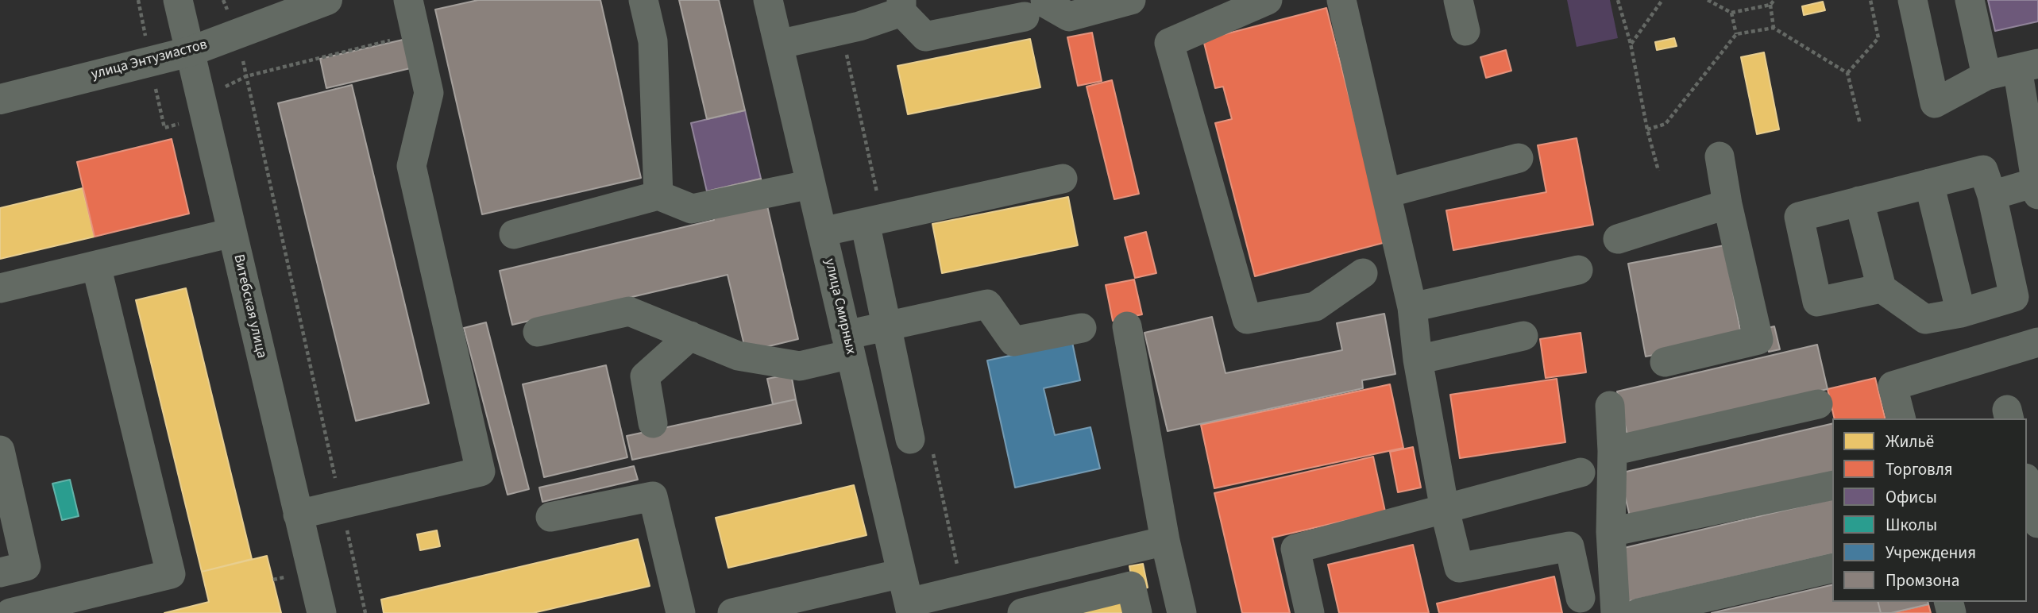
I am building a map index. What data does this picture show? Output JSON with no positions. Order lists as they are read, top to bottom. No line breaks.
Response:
{"streets":{"main road":["улица Энтузиастов"],"street":["Витебская улица","улица Смирных"]},"crossings":[["улица Энтузиастов","Витебская улица"]],"legend":["Жильё","Торговля","Офисы","Школы","Учреждения","Промзона"]}
